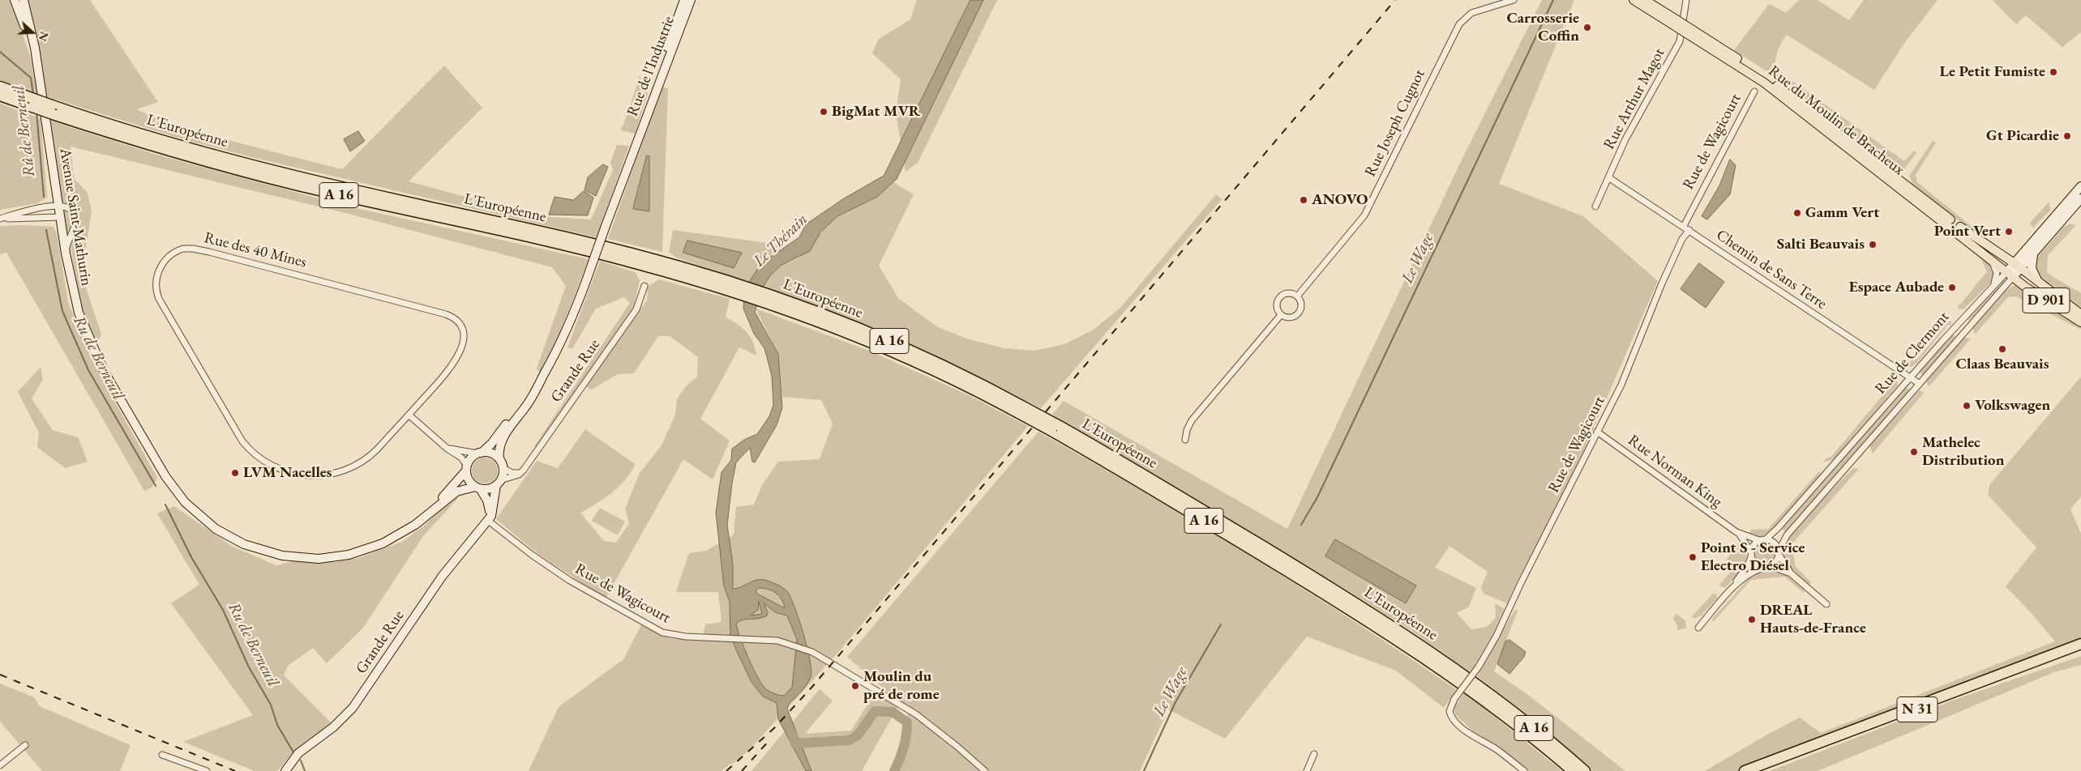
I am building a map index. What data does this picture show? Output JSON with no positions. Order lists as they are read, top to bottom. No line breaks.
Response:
{"streets":{"highway":["L'Européenne","A 16","N 31"],"main road":["Rue du Moulin de Bracheux","D 901"],"street":["Rue de l'Industrie","Rue Arthur Magot","Rue Joseph Cugnot","Rue de Wagicourt","Avenue Saint-Mathurin","Rue des 40 Mines","Chemin de Sans Terre","Rue de Clermont","Grande Rue","Rue Norman King"]},"crossings":[["Rue Arthur Magot","Chemin de Sans Terre"],["Rue du Moulin de Bracheux","D 901"],["Rue du Moulin de Bracheux","Rue de Clermont"],["Rue de Wagicourt","Chemin de Sans Terre"],["Rue de Wagicourt","Grande Rue"],["Rue de Wagicourt","Rue Norman King"],["Avenue Saint-Mathurin","Grande Rue"],["Chemin de Sans Terre","Rue de Clermont"],["D 901","Rue de Clermont"],["Rue de Clermont","Rue Norman King"]],"water":["Rû de Berneuil","Le Thérain","Le Wage","Ru de Berneuil"],"places":["Carrosserie Coffin","Le Petit Fumiste","BigMat MVR","Gt Picardie","ANOVO","Gamm Vert","Point Vert","Salti Beauvais","Espace Aubade","Claas Beauvais","Volkswagen","Mathelec Distribution","LVM Nacelles","Point S - Service Electro Diésel","DREAL Hauts-de-France","Moulin du pré de rome"],"north":"right"}
